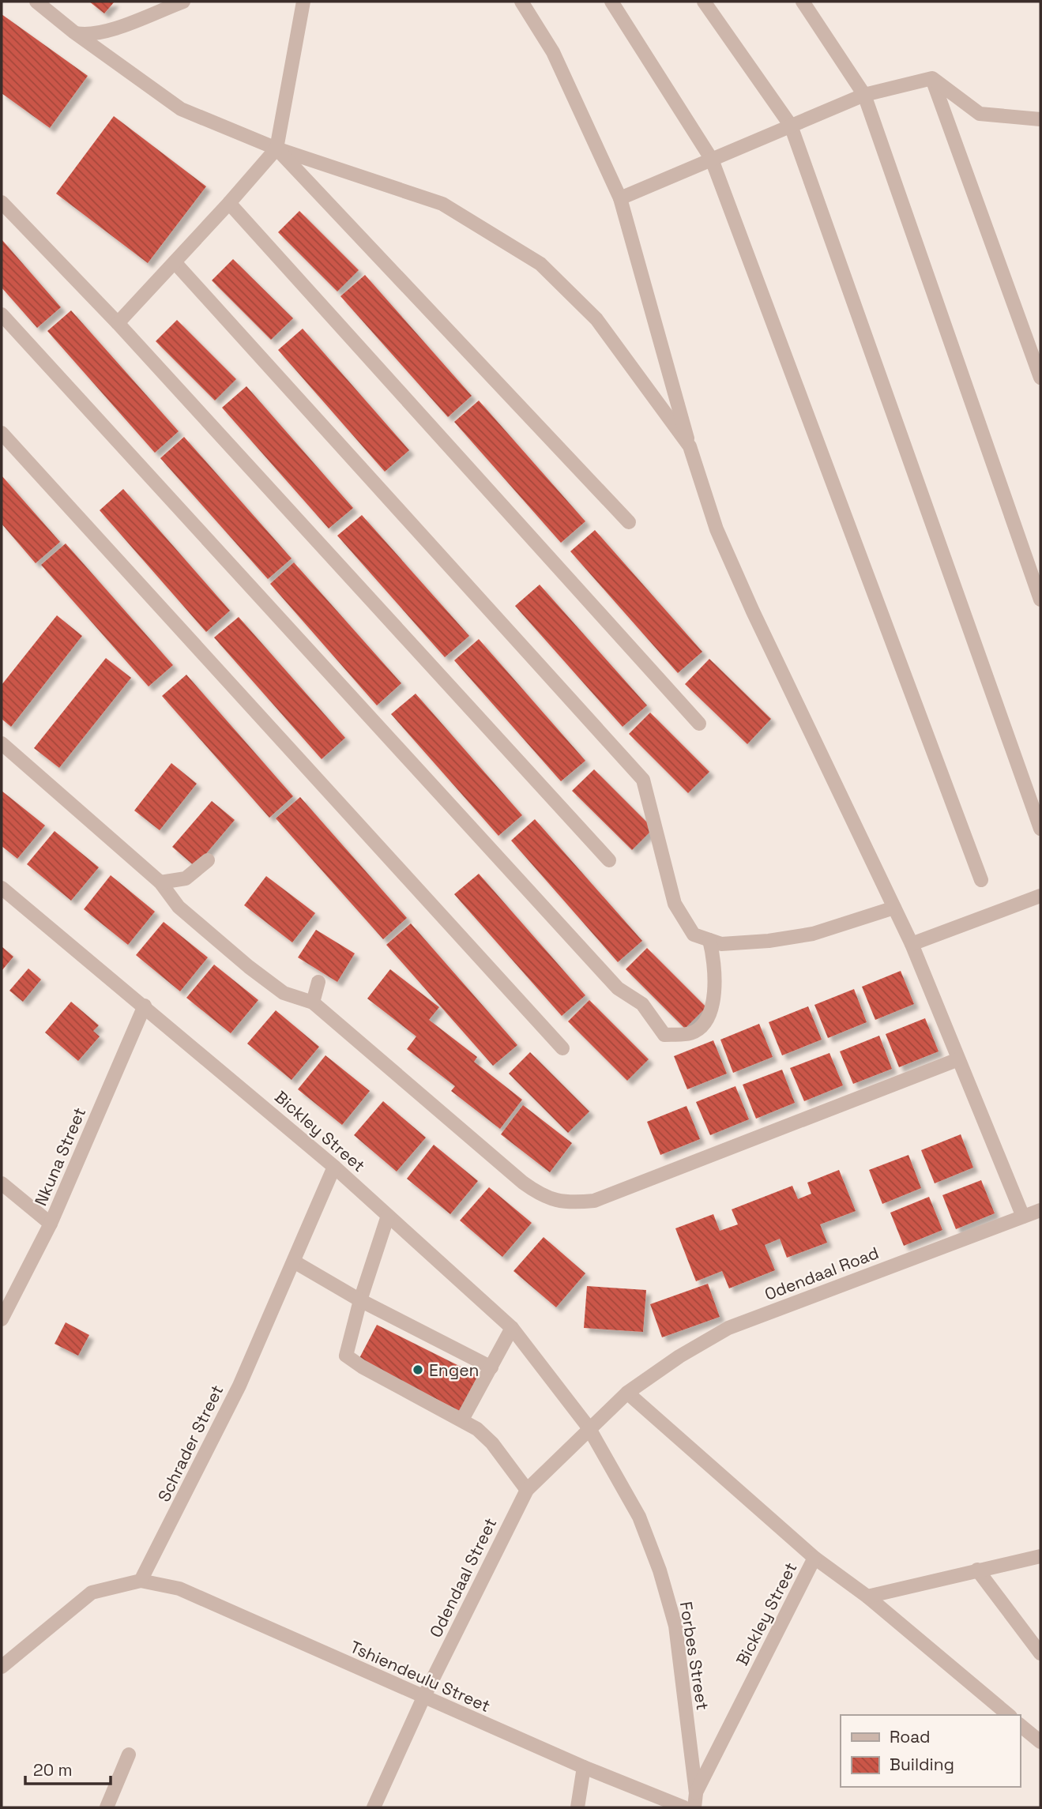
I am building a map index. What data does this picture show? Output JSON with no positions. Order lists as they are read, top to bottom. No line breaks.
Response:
{"streets":{"street":["Bickley Street","Nkuna Street","Odendaal Road","Schrader Street","Odendaal Street","Forbes Street","Tshiendeulu Street"]},"crossings":[["Bickley Street","Nkuna Street"],["Bickley Street","Schrader Street"],["Bickley Street","Odendaal Street"],["Bickley Street","Forbes Street"],["Odendaal Road","Odendaal Street"],["Schrader Street","Tshiendeulu Street"],["Odendaal Street","Forbes Street"],["Odendaal Street","Tshiendeulu Street"]],"places":["Engen"],"legend":["Road","Building"],"scale_bar":"20 m"}
